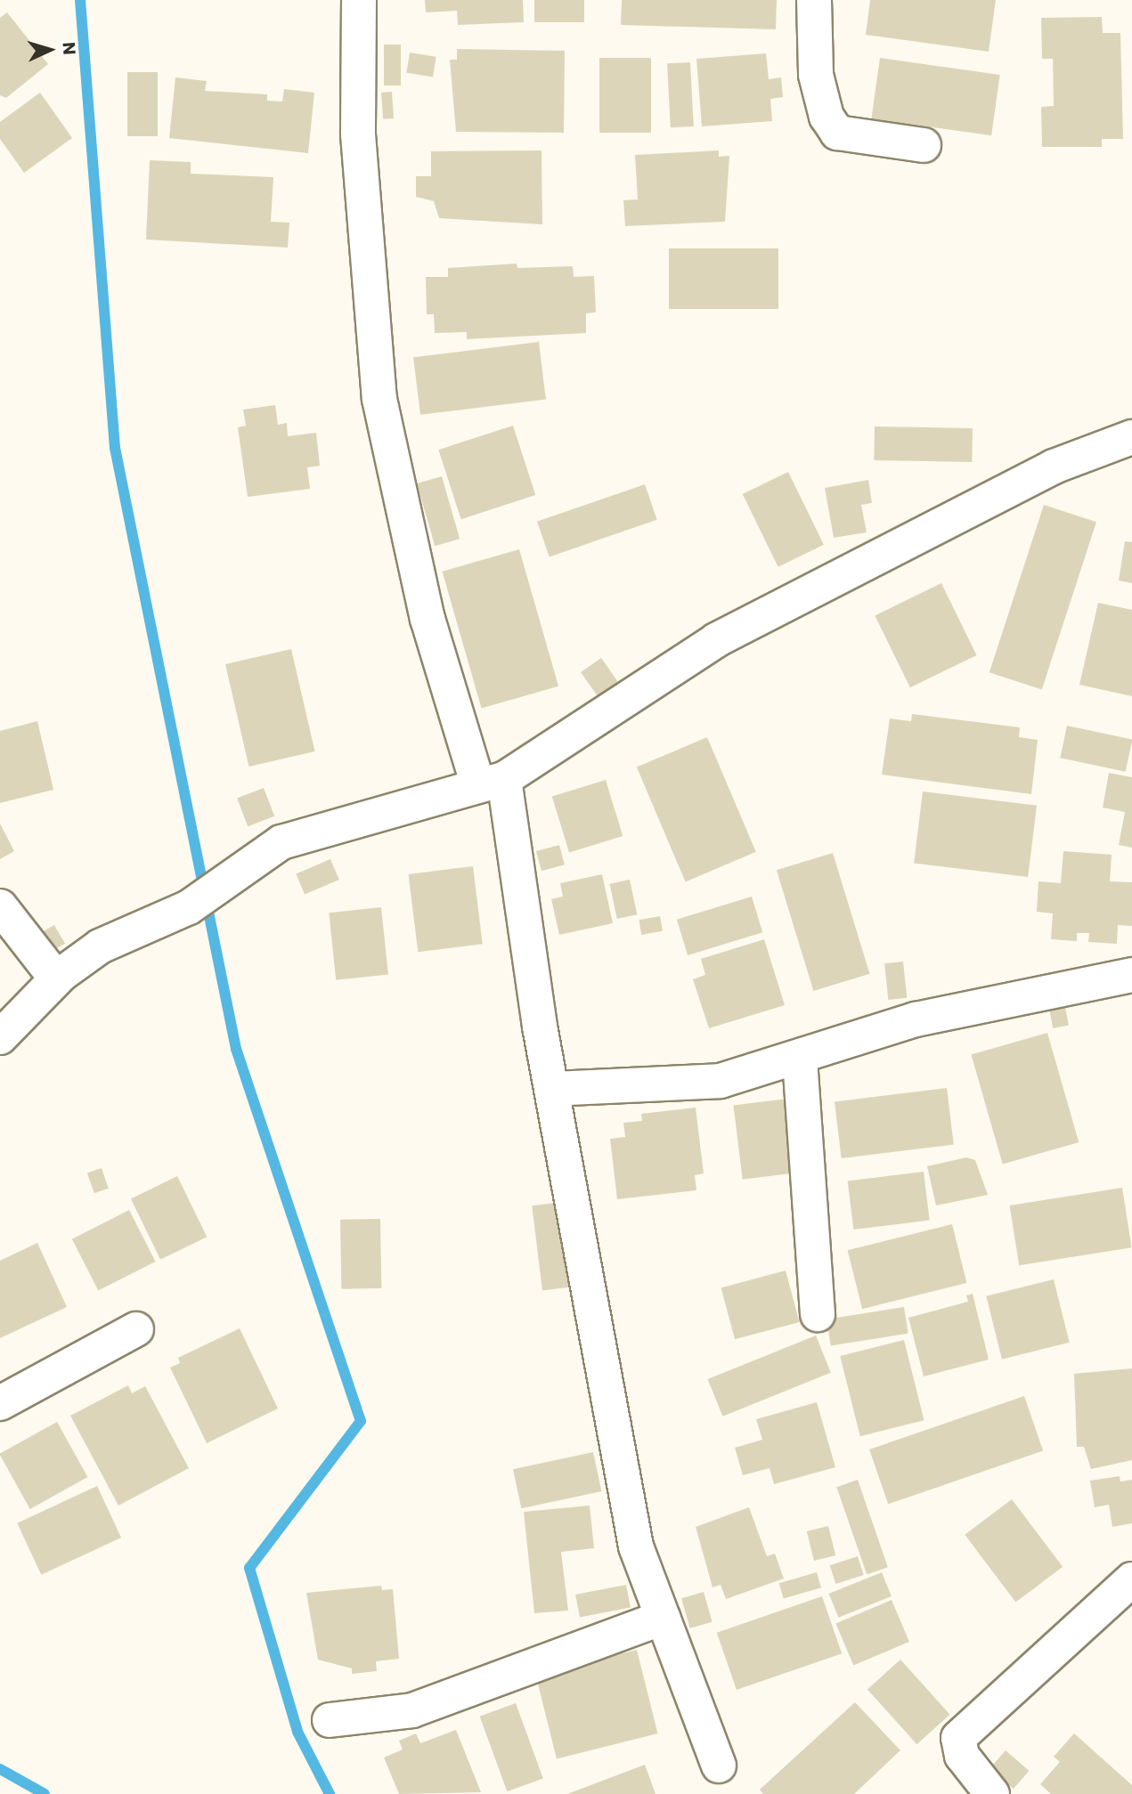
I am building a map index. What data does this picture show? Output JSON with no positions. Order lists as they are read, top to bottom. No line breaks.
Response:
{"north":"right"}
